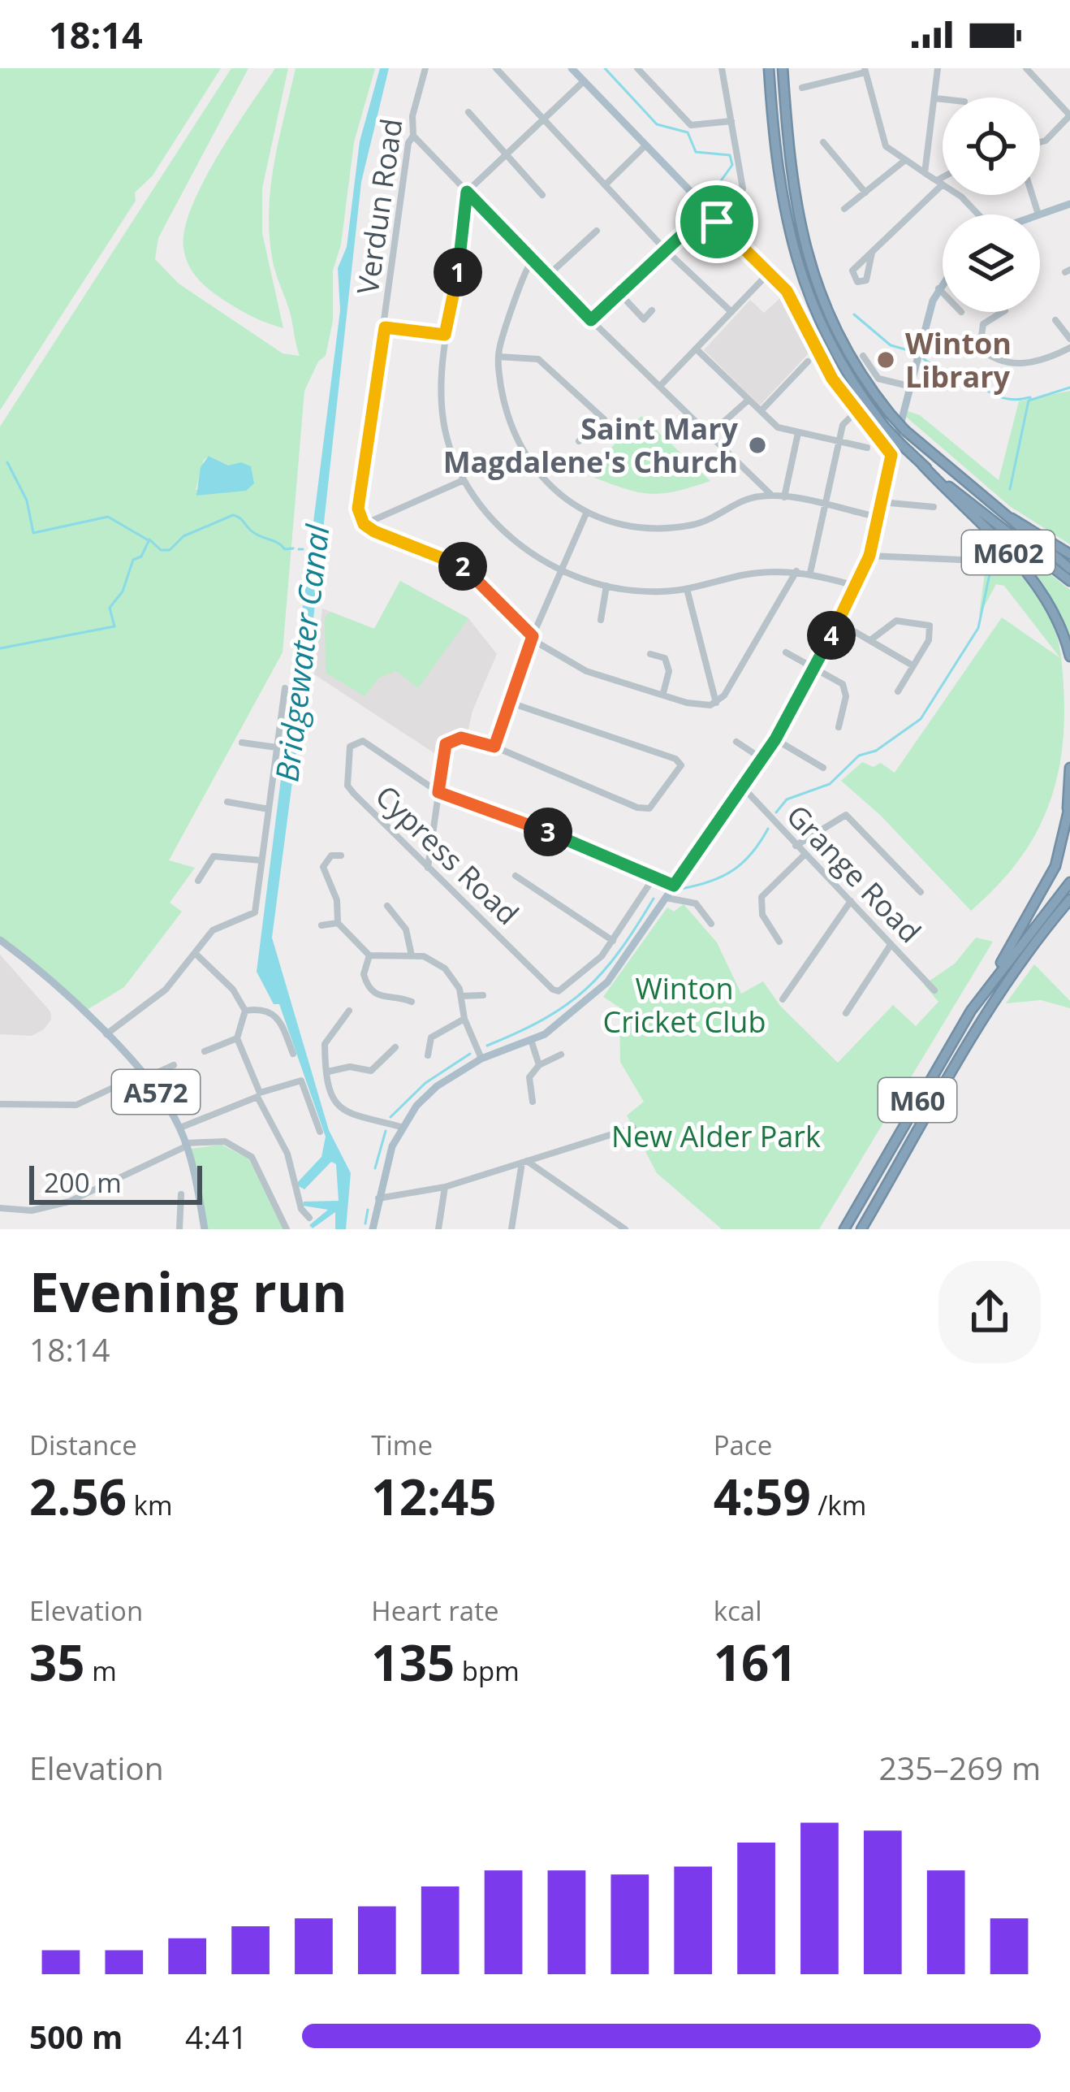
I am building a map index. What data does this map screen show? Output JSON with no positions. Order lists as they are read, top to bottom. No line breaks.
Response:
{"streets":{"highway":["M602","M60"],"main road":["A572"],"street":["Verdun Road","Cypress Road","Grange Road"]},"water":["Bridgewater Canal"],"parks":["Winton Cricket Club","New Alder Park"],"places":["Winton Library","Saint Mary Magdalene's Church"],"scale_bar":"200 m","page":{"status":"18:14","pins":["1","2","4","3"],"scale":"200 m","heading":["Evening run","18:14"],"stats":[["Distance","2.56 km"],["Time","12:45"],["Pace","4:59 /km"],["Elevation","35 m"],["Heart rate","135 bpm"],["kcal","161"]],"chart":["Elevation","235–269 m"],"list":[{"name":"500 m","note":"4:41"}]}}
